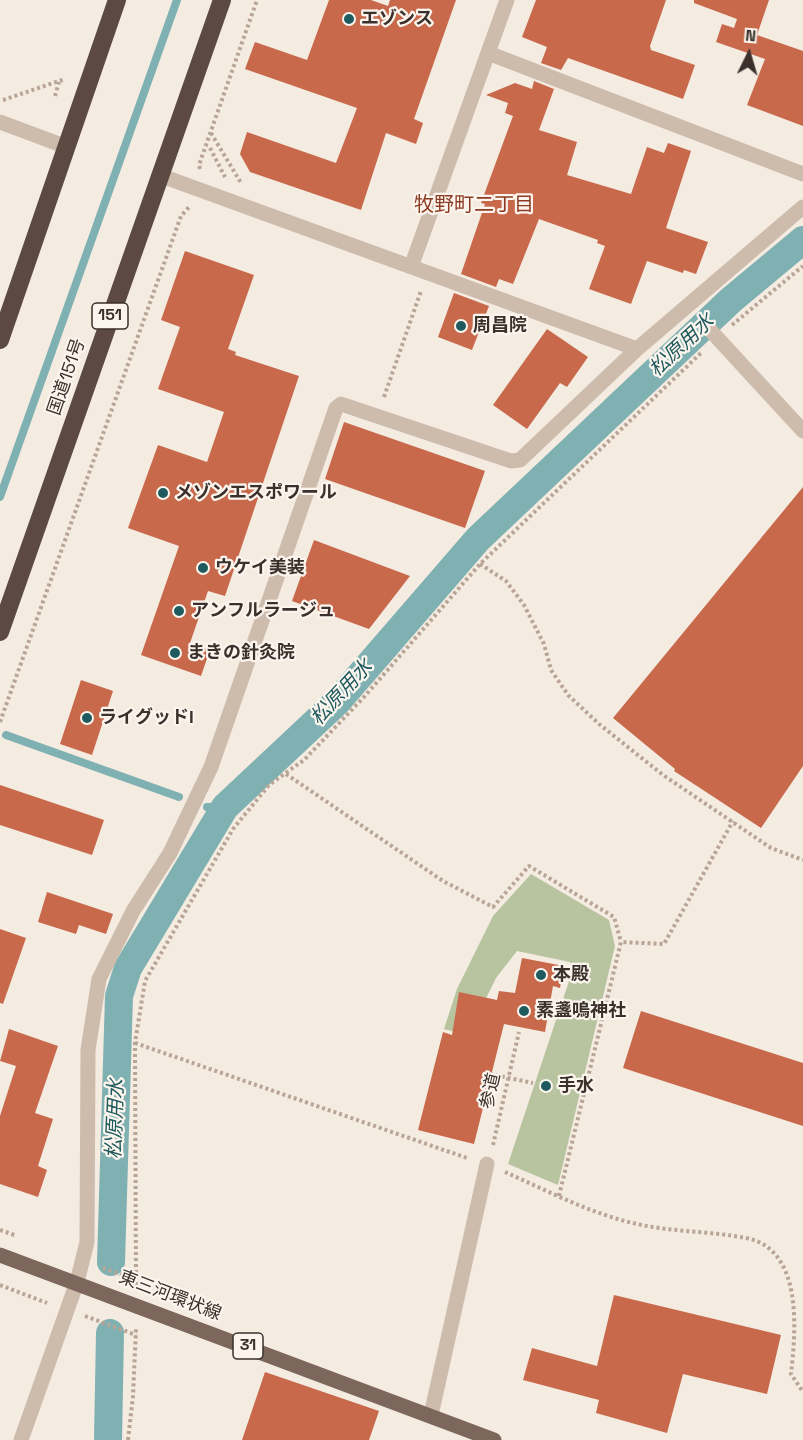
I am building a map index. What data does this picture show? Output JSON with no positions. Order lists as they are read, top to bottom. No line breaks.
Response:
{"streets":{"highway":["151","国道151号"],"main road":["東三河環状線","31"],"path":["参道"]},"districts":["牧野町二丁目"],"water":["松原用水"],"places":["エゾンス","周昌院","メゾンエスポワール","ウケイ美装","アンフルラージュ","まきの針灸院","ライグッドI","本殿","素盞嗚神社","手水"],"north":"top"}
